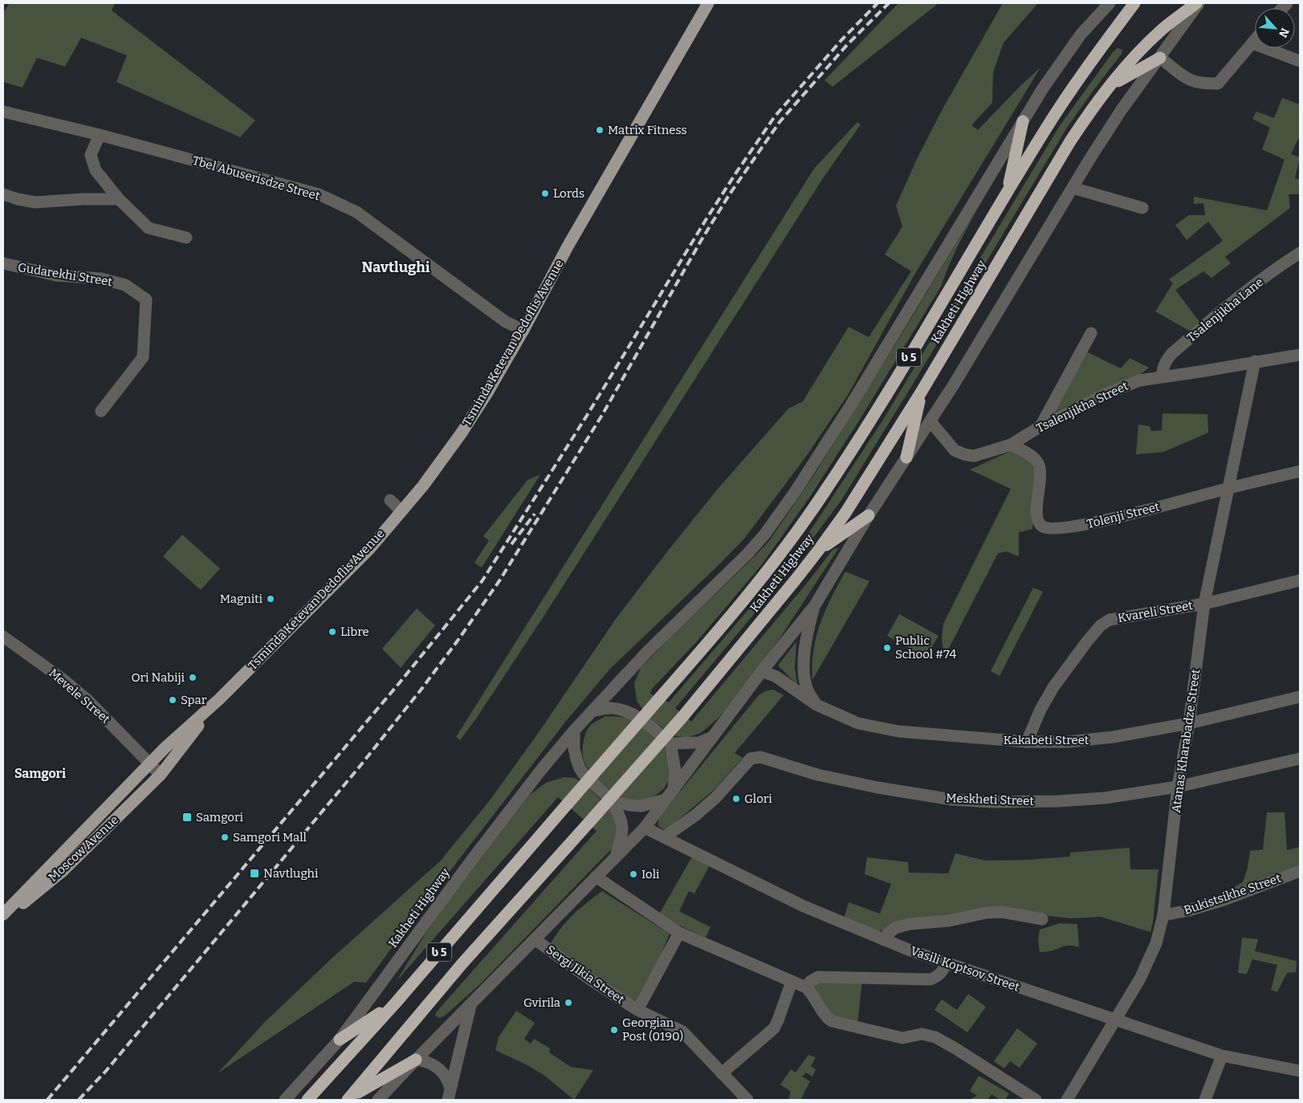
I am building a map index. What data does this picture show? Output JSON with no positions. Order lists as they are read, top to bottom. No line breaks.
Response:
{"streets":{"highway":["Kakheti Highway","ს 5"],"main road":["Tsminda Ketevan Dedoflis Avenue","Moscow Avenue"],"street":["Tbel Abuserisdze Street","Gudarekhi Street","Tsalenjikha Lane","Tsalenjikha Street","Tolenji Street","Kvareli Street","Mevele Street","Kakabeti Street","Atanas Kharabadze Street","Meskheti Street","Bukistsikhe Street","Vasili Koptsov Street","Sergi Jikia Street"]},"crossings":[["Tbel Abuserisdze Street","Tsminda Ketevan Dedoflis Avenue"],["Kakheti Highway","Tsalenjikha Street"],["Kakheti Highway","Kakabeti Street"],["Kakheti Highway","Vasili Koptsov Street"],["Kakheti Highway","Sergi Jikia Street"],["Tsalenjikha Lane","Tsalenjikha Street"],["Tsminda Ketevan Dedoflis Avenue","Mevele Street"],["Tsminda Ketevan Dedoflis Avenue","Moscow Avenue"],["Tsalenjikha Street","Tolenji Street"],["Tsalenjikha Street","Atanas Kharabadze Street"],["Tolenji Street","Atanas Kharabadze Street"],["Kvareli Street","Kakabeti Street"],["Kvareli Street","Atanas Kharabadze Street"],["Mevele Street","Moscow Avenue"],["Kakabeti Street","Atanas Kharabadze Street"],["Atanas Kharabadze Street","Meskheti Street"],["Atanas Kharabadze Street","Bukistsikhe Street"],["Atanas Kharabadze Street","Vasili Koptsov Street"],["Meskheti Street","Vasili Koptsov Street"]],"districts":["Navtlughi","Samgori"],"places":{"other":["Matrix Fitness","Lords","Magniti","Libre","Public School #74","Ori Nabiji","Spar","Glori","Samgori Mall","Ioli","Gvirila","Georgian Post (0190)"],"transit":["Samgori","Navtlughi"]},"north":"bottom right"}
